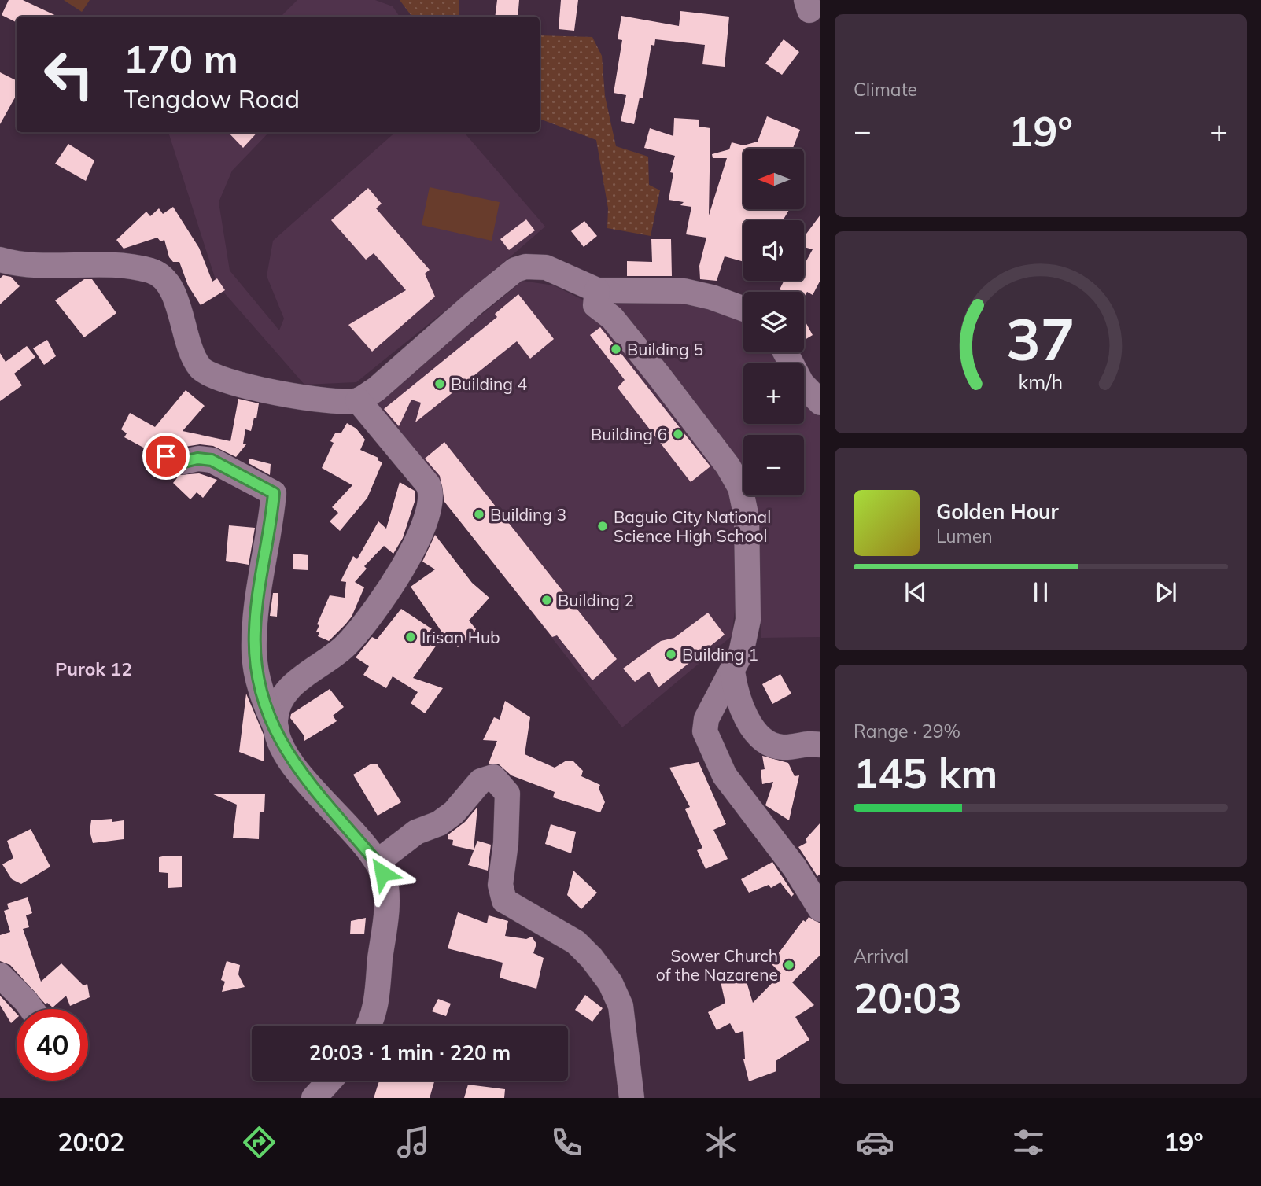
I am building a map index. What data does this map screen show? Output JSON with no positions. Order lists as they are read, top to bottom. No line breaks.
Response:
{"districts":["Purok 12"],"places":["Building 5","Building 4","Building 6","Building 3","Baguio City National Science High School","Building 2","Irisan Hub","Building 1","Sower Church of the Nazarene"],"north":"left","page":{"tile":["Climate",["Range · 29%","145 km"],["Arrival","20:03"]],"turn":["170 m","Tengdow Road"],"heat":["−","19°","+"],"map_buttons":["+","−"],"song":["Golden Hour","Lumen"],"limit":"40","trip":"20:03 · 1 min · 220 m","tabs":["20:02","19°"],"gauge":["37","km/h"]}}
